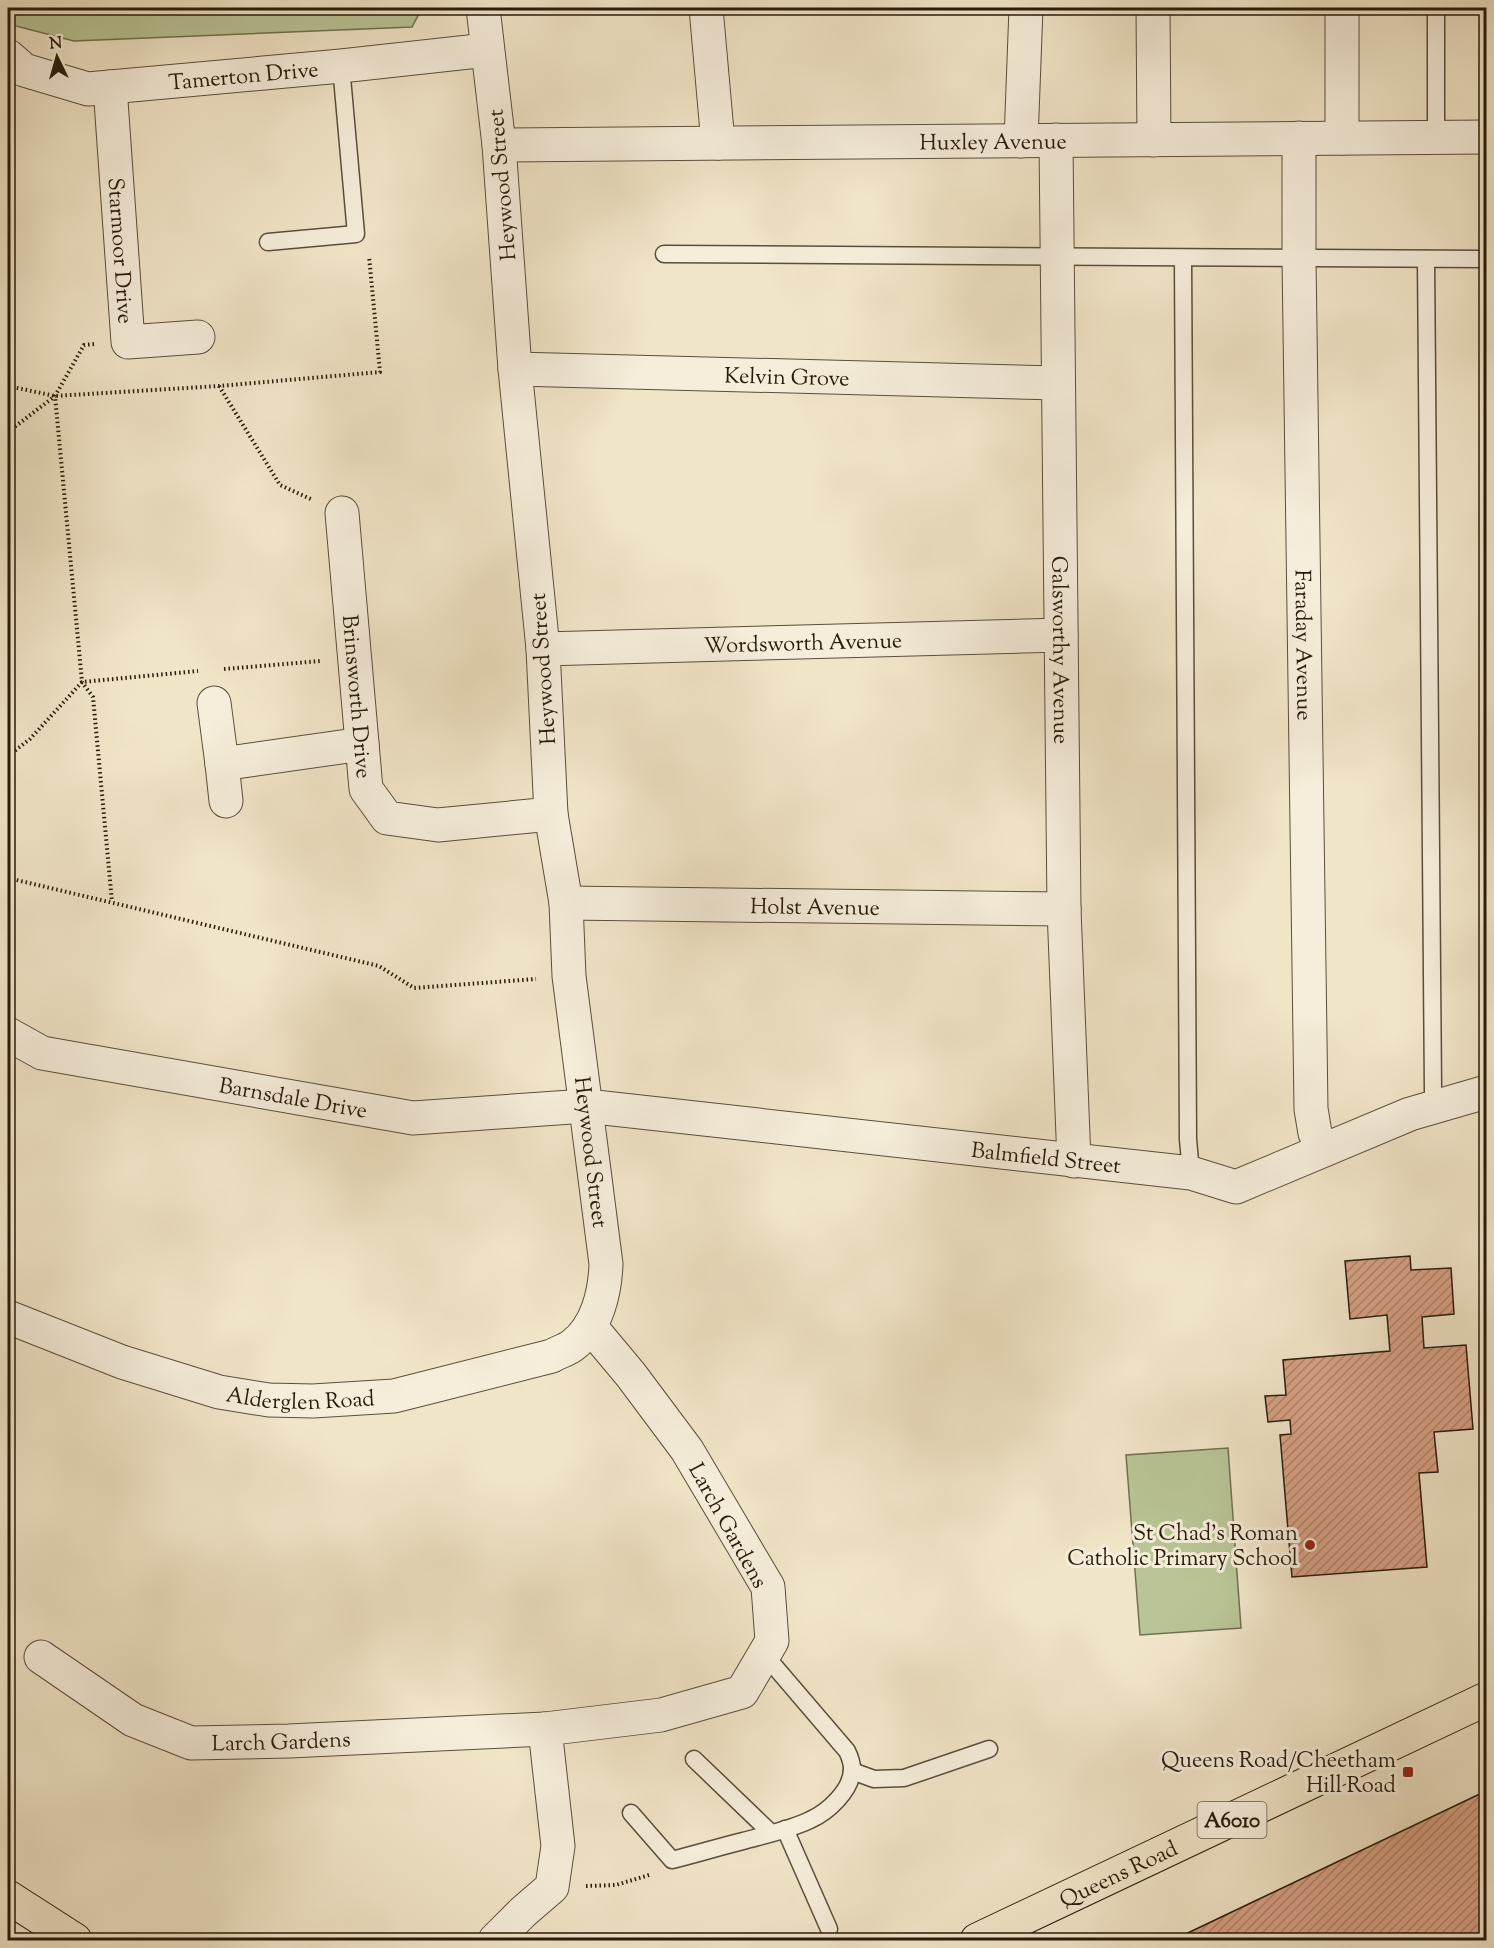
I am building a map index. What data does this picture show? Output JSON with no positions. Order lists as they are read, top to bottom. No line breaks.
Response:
{"streets":{"highway":["A6010","Queens Road"],"street":["Tamerton Drive","Huxley Avenue","Heywood Street","Starmoor Drive","Kelvin Grove","Wordsworth Avenue","Faraday Avenue","Galsworthy Avenue","Brinsworth Drive","Holst Avenue","Barnsdale Drive","Balmfield Street","Alderglen Road","Larch Gardens"]},"crossings":[["Tamerton Drive","Heywood Street"],["Tamerton Drive","Starmoor Drive"],["Huxley Avenue","Heywood Street"],["Huxley Avenue","Faraday Avenue"],["Huxley Avenue","Galsworthy Avenue"],["Heywood Street","Kelvin Grove"],["Heywood Street","Wordsworth Avenue"],["Heywood Street","Brinsworth Drive"],["Heywood Street","Holst Avenue"],["Heywood Street","Barnsdale Drive"],["Heywood Street","Balmfield Street"],["Heywood Street","Alderglen Road"],["Heywood Street","Larch Gardens"],["Kelvin Grove","Galsworthy Avenue"],["Wordsworth Avenue","Galsworthy Avenue"],["Faraday Avenue","Balmfield Street"],["Galsworthy Avenue","Holst Avenue"],["Galsworthy Avenue","Balmfield Street"],["Barnsdale Drive","Balmfield Street"],["Alderglen Road","Larch Gardens"]],"places":{"other":["St Chad's Roman Catholic Primary School"],"transit":["Queens Road/Cheetham Hill Road"]},"north":"top"}
